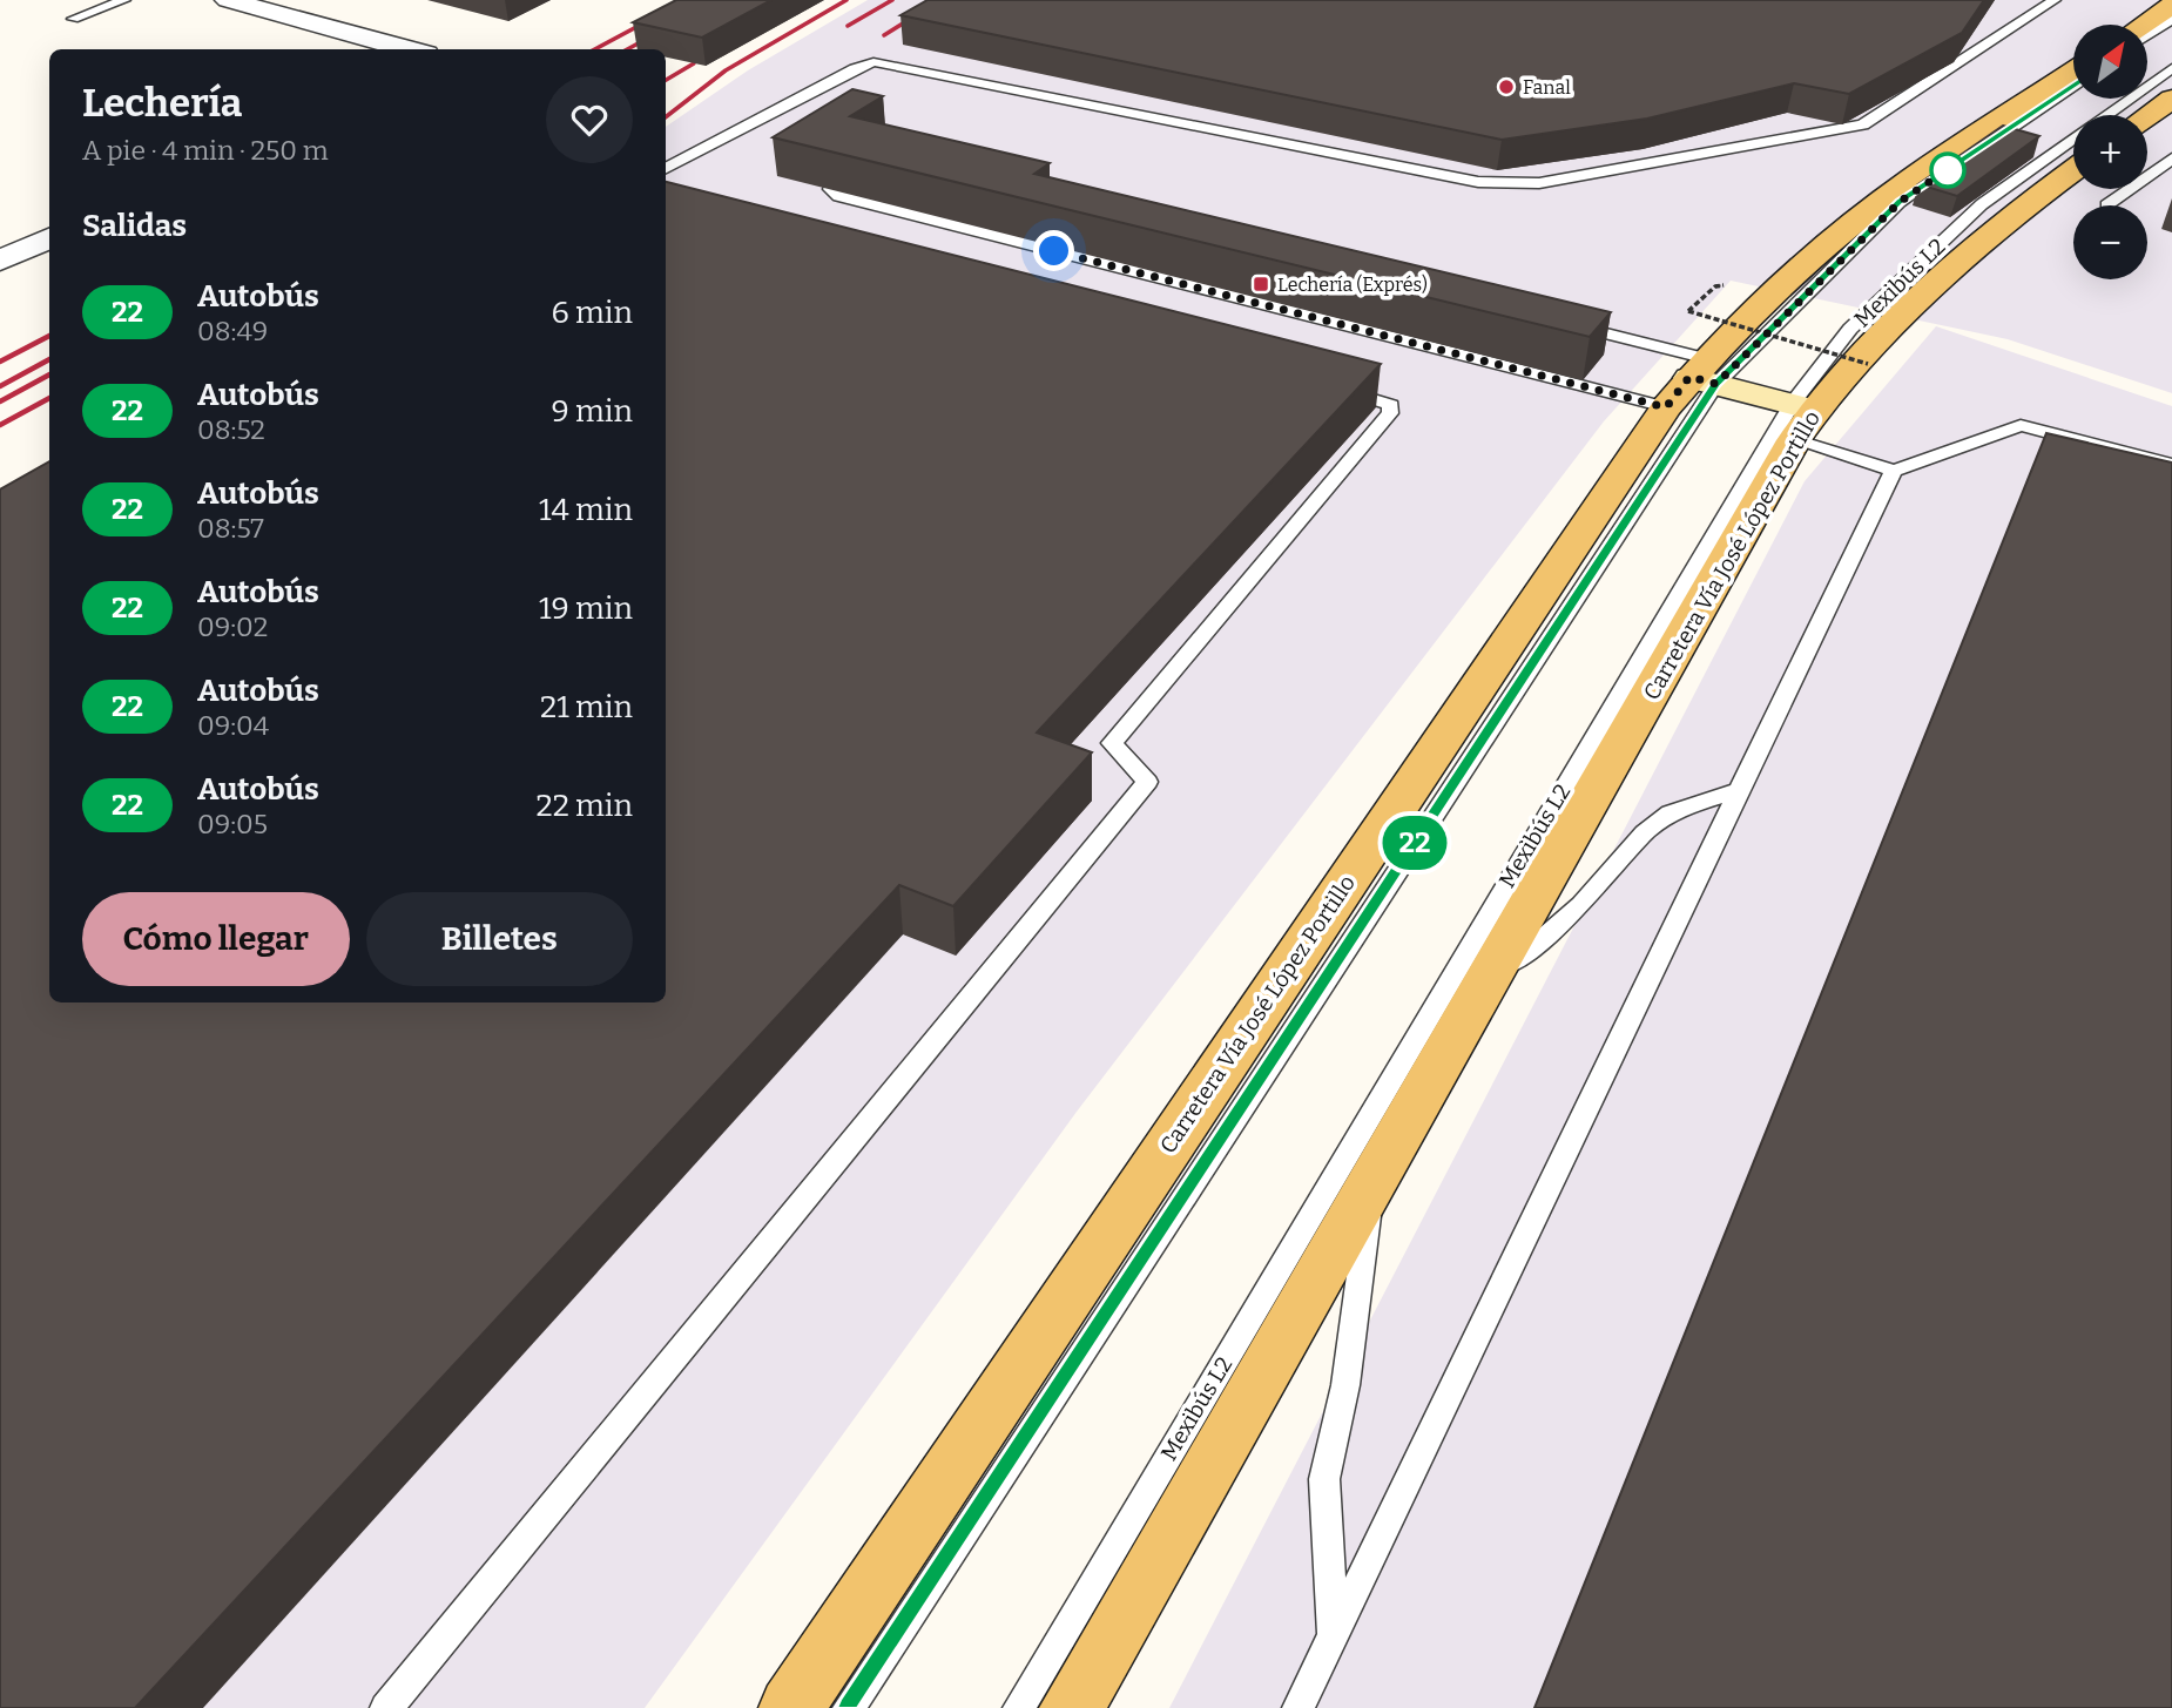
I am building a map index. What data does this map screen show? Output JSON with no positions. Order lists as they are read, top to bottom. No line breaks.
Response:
{"streets":{"main road":["Carretera Vía José López Portillo"],"lane":["Mexibús L2"]},"crossings":[["Mexibús L2","Carretera Vía José López Portillo"]],"places":{"other":["Fanal"],"transit":["Lechería (Exprés)"]},"lines":["bus line 22"],"north":"top right","page":{"on_map":"22","map_buttons":["+","−"],"heading":[["Lechería","A pie · 4 min · 250 m"],"Salidas"],"list":[{"mark":"22","name":"Autobús","note":"08:49","value":"6 min"},{"mark":"22","name":"Autobús","note":"08:52","value":"9 min"},{"mark":"22","name":"Autobús","note":"08:57","value":"14 min"},{"mark":"22","name":"Autobús","note":"09:02","value":"19 min"},{"mark":"22","name":"Autobús","note":"09:04","value":"21 min"},{"mark":"22","name":"Autobús","note":"09:05","value":"22 min"}],"buttons":["Cómo llegar","Billetes"]}}
